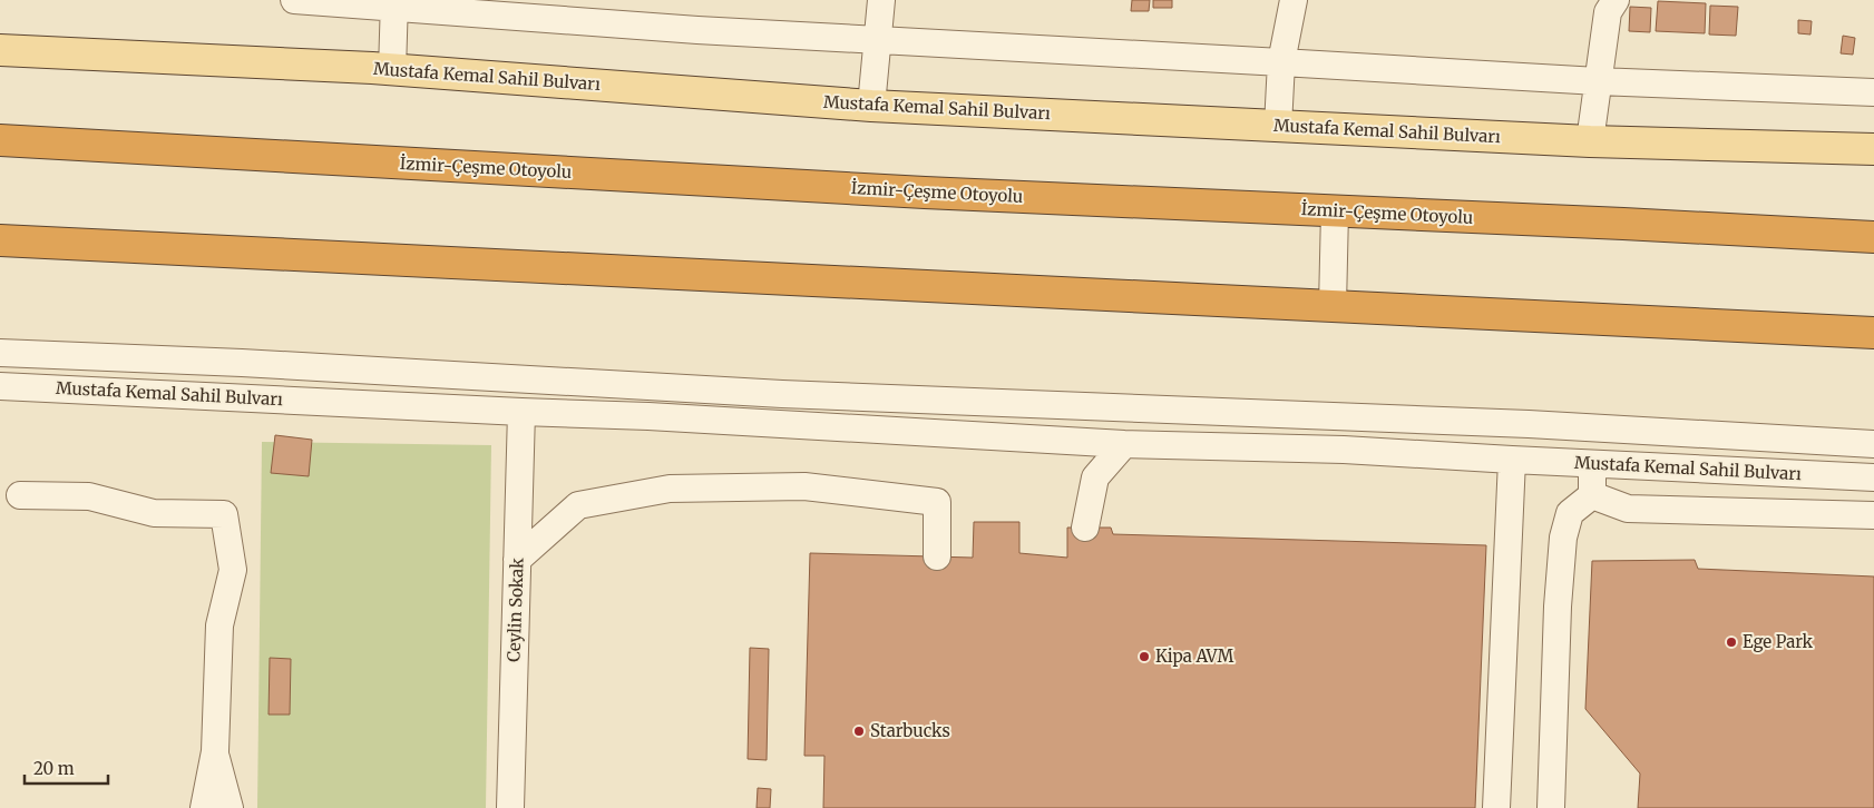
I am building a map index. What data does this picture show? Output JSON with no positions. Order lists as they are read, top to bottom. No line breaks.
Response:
{"streets":{"highway":["İzmir-Çeşme Otoyolu"],"main road":["Mustafa Kemal Sahil Bulvarı"],"street":["Ceylin Sokak"]},"crossings":[["Mustafa Kemal Sahil Bulvarı","Ceylin Sokak"]],"places":["Ege Park","Kipa AVM","Starbucks"],"scale_bar":"20 m"}
